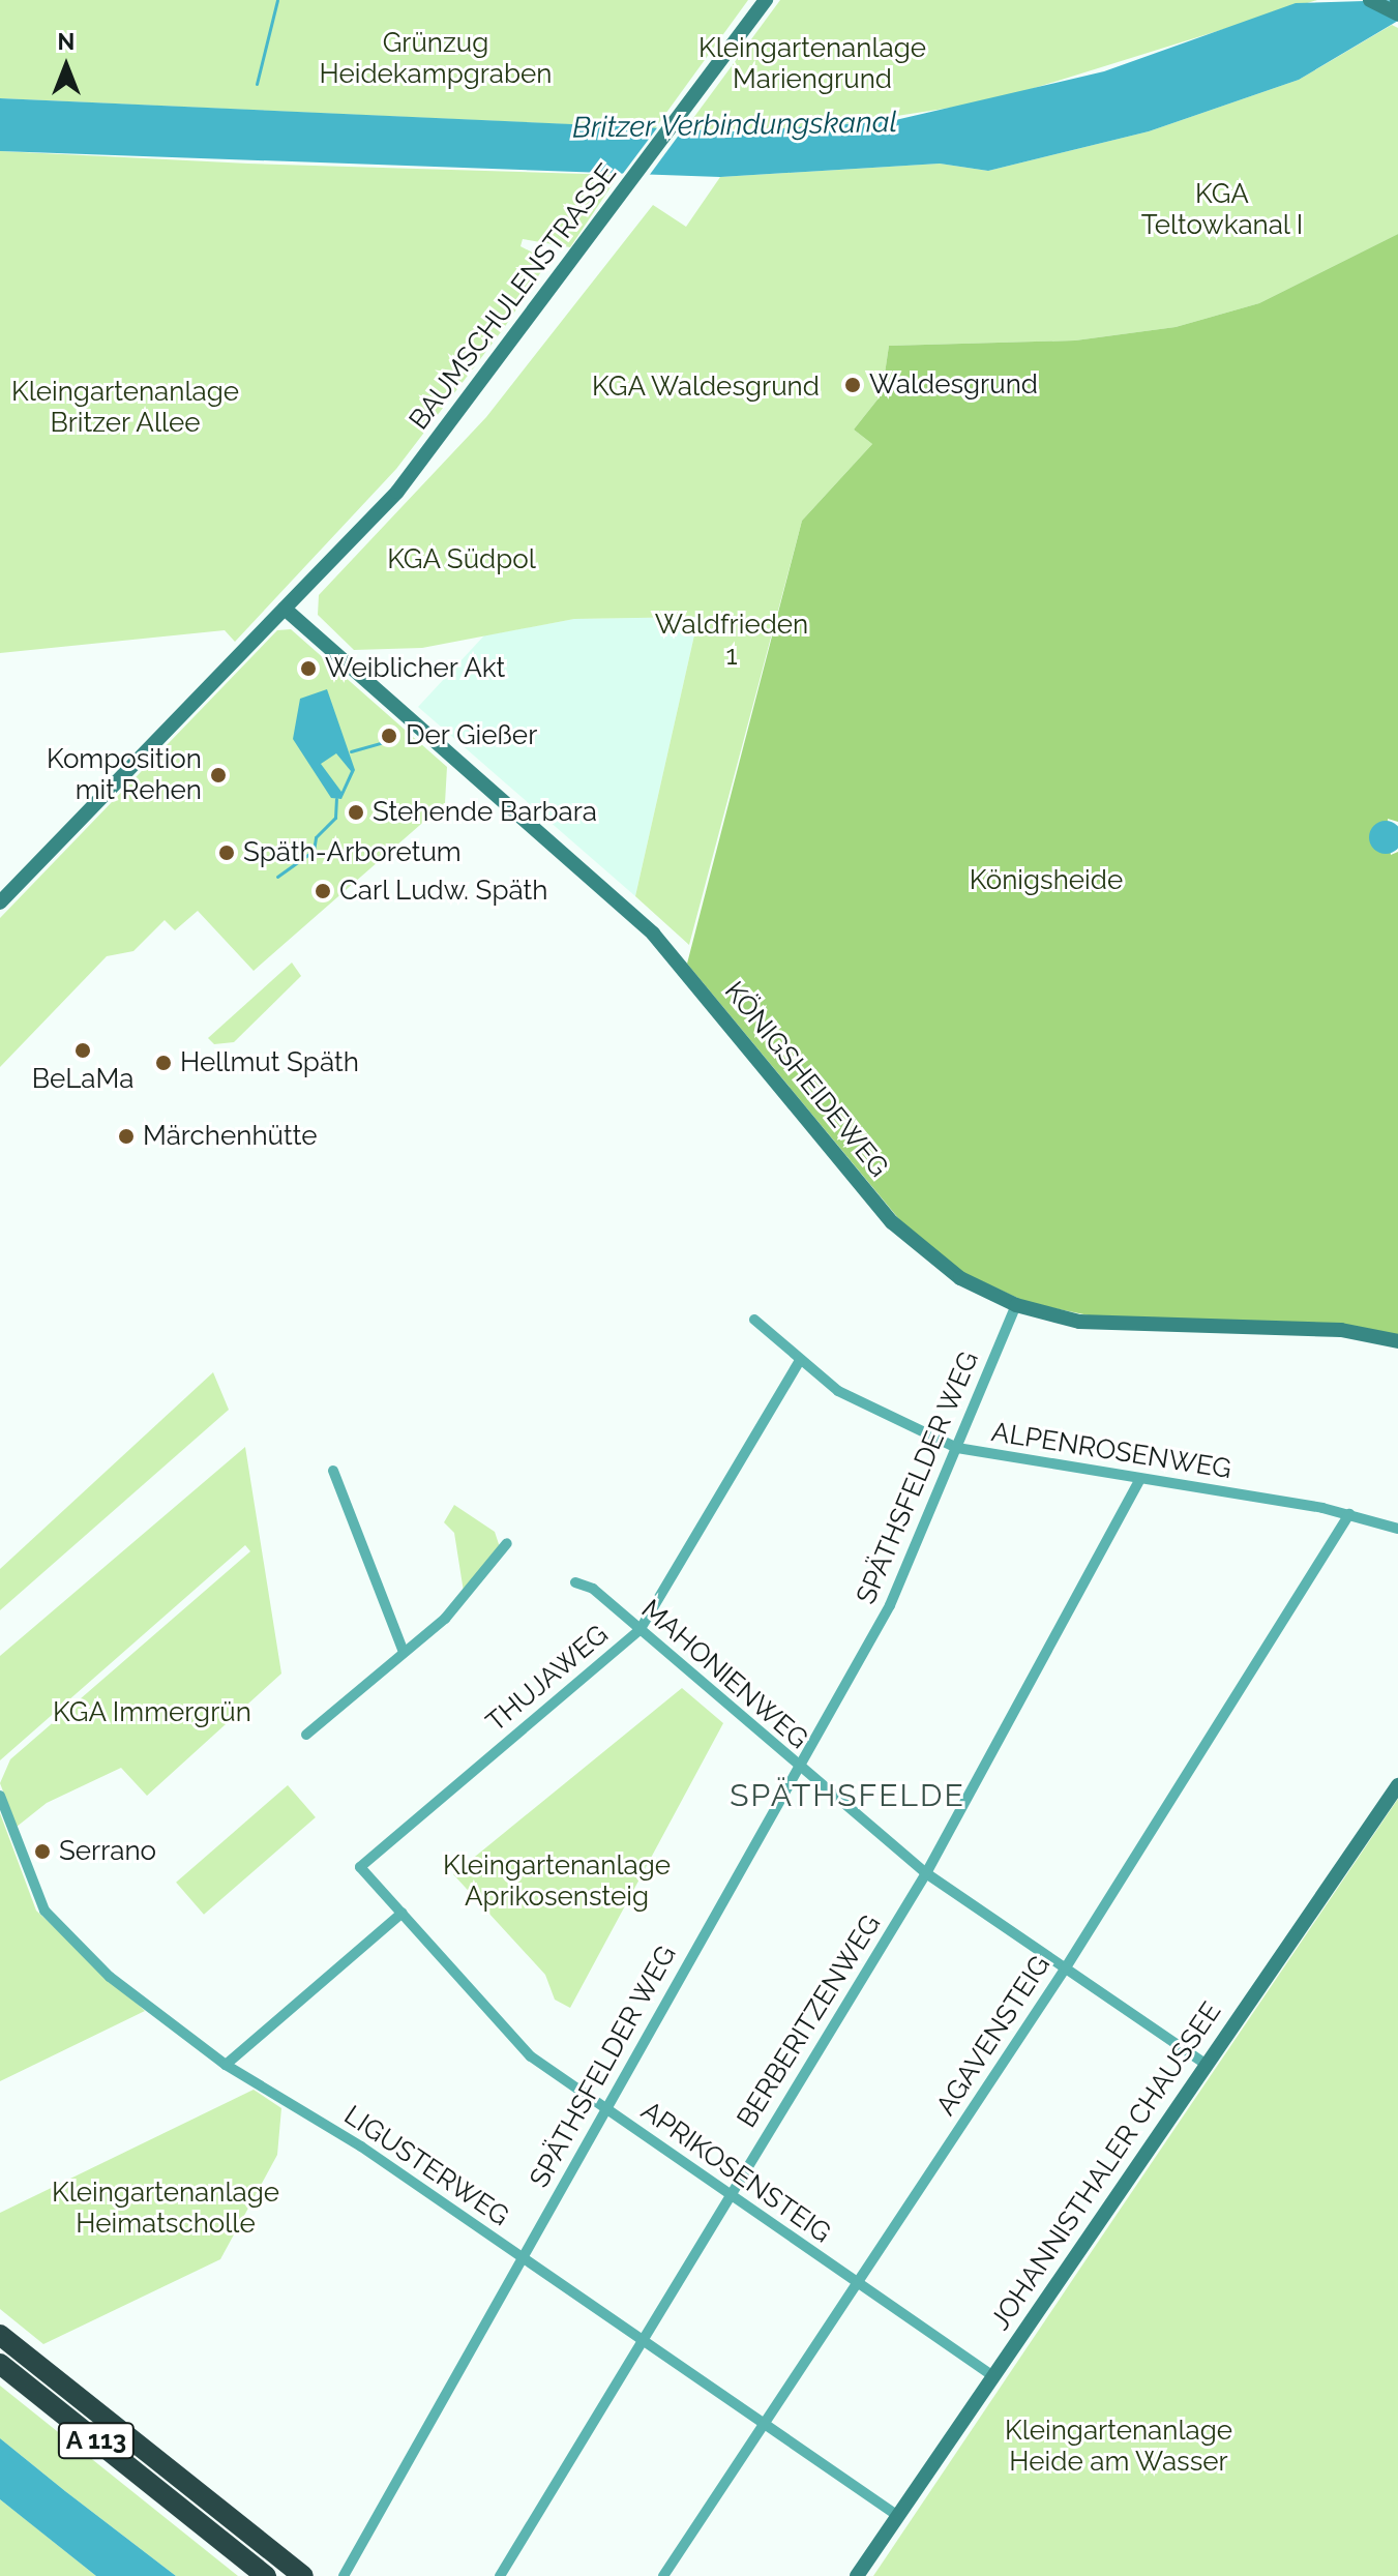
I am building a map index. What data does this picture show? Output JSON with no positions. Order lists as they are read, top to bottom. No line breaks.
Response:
{"streets":{"highway":["A 113"],"street":["BAUMSCHULENSTRASSE","KÖNIGSHEIDEWEG","ALPENROSENWEG","SPÄTHSFELDER WEG","MAHONIENWEG","THUJAWEG","BERBERITZENWEG","AGAVENSTEIG","LIGUSTERWEG","JOHANNISTHALER CHAUSSEE","APRIKOSENSTEIG"]},"crossings":[["BAUMSCHULENSTRASSE","KÖNIGSHEIDEWEG"],["KÖNIGSHEIDEWEG","SPÄTHSFELDER WEG"],["ALPENROSENWEG","SPÄTHSFELDER WEG"],["ALPENROSENWEG","THUJAWEG"],["ALPENROSENWEG","BERBERITZENWEG"],["ALPENROSENWEG","AGAVENSTEIG"],["SPÄTHSFELDER WEG","MAHONIENWEG"],["SPÄTHSFELDER WEG","LIGUSTERWEG"],["SPÄTHSFELDER WEG","APRIKOSENSTEIG"],["MAHONIENWEG","THUJAWEG"],["MAHONIENWEG","BERBERITZENWEG"],["MAHONIENWEG","AGAVENSTEIG"],["MAHONIENWEG","JOHANNISTHALER CHAUSSEE"],["THUJAWEG","APRIKOSENSTEIG"],["BERBERITZENWEG","LIGUSTERWEG"],["BERBERITZENWEG","APRIKOSENSTEIG"],["AGAVENSTEIG","LIGUSTERWEG"],["AGAVENSTEIG","APRIKOSENSTEIG"],["LIGUSTERWEG","JOHANNISTHALER CHAUSSEE"],["JOHANNISTHALER CHAUSSEE","APRIKOSENSTEIG"]],"districts":["SPÄTHSFELDE"],"water":["Britzer Verbindungskanal"],"parks":["Grünzug Heidekampgraben","Kleingartenanlage Mariengrund","KGA Teltowkanal I","KGA Waldesgrund","Kleingartenanlage Britzer Allee","KGA Südpol","Waldfrieden 1","Königsheide","KGA Immergrün","Kleingartenanlage Aprikosensteig","Kleingartenanlage Heimatscholle","Kleingartenanlage Heide am Wasser"],"places":["Waldesgrund","Weiblicher Akt","Der Gießer","Komposition mit Rehen","Stehende Barbara","Späth-Arboretum","Carl Ludw. Späth","BeLaMa","Hellmut Späth","Märchenhütte","Serrano"],"north":"top"}
